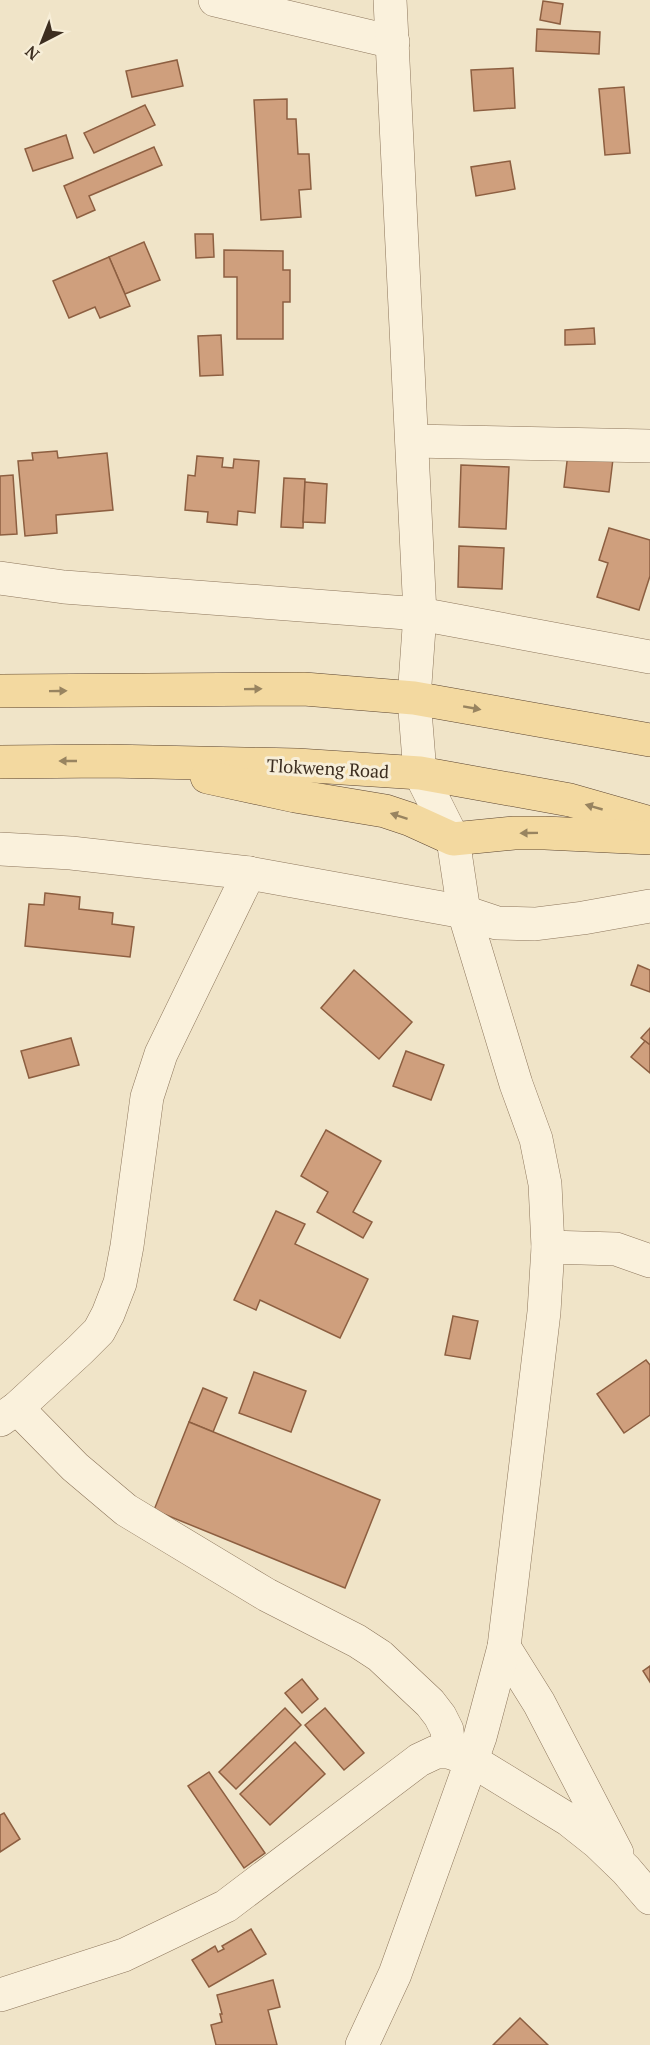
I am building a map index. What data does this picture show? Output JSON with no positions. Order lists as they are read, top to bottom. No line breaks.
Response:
{"streets":{"main road":["Tlokweng Road"]},"north":"bottom left"}
